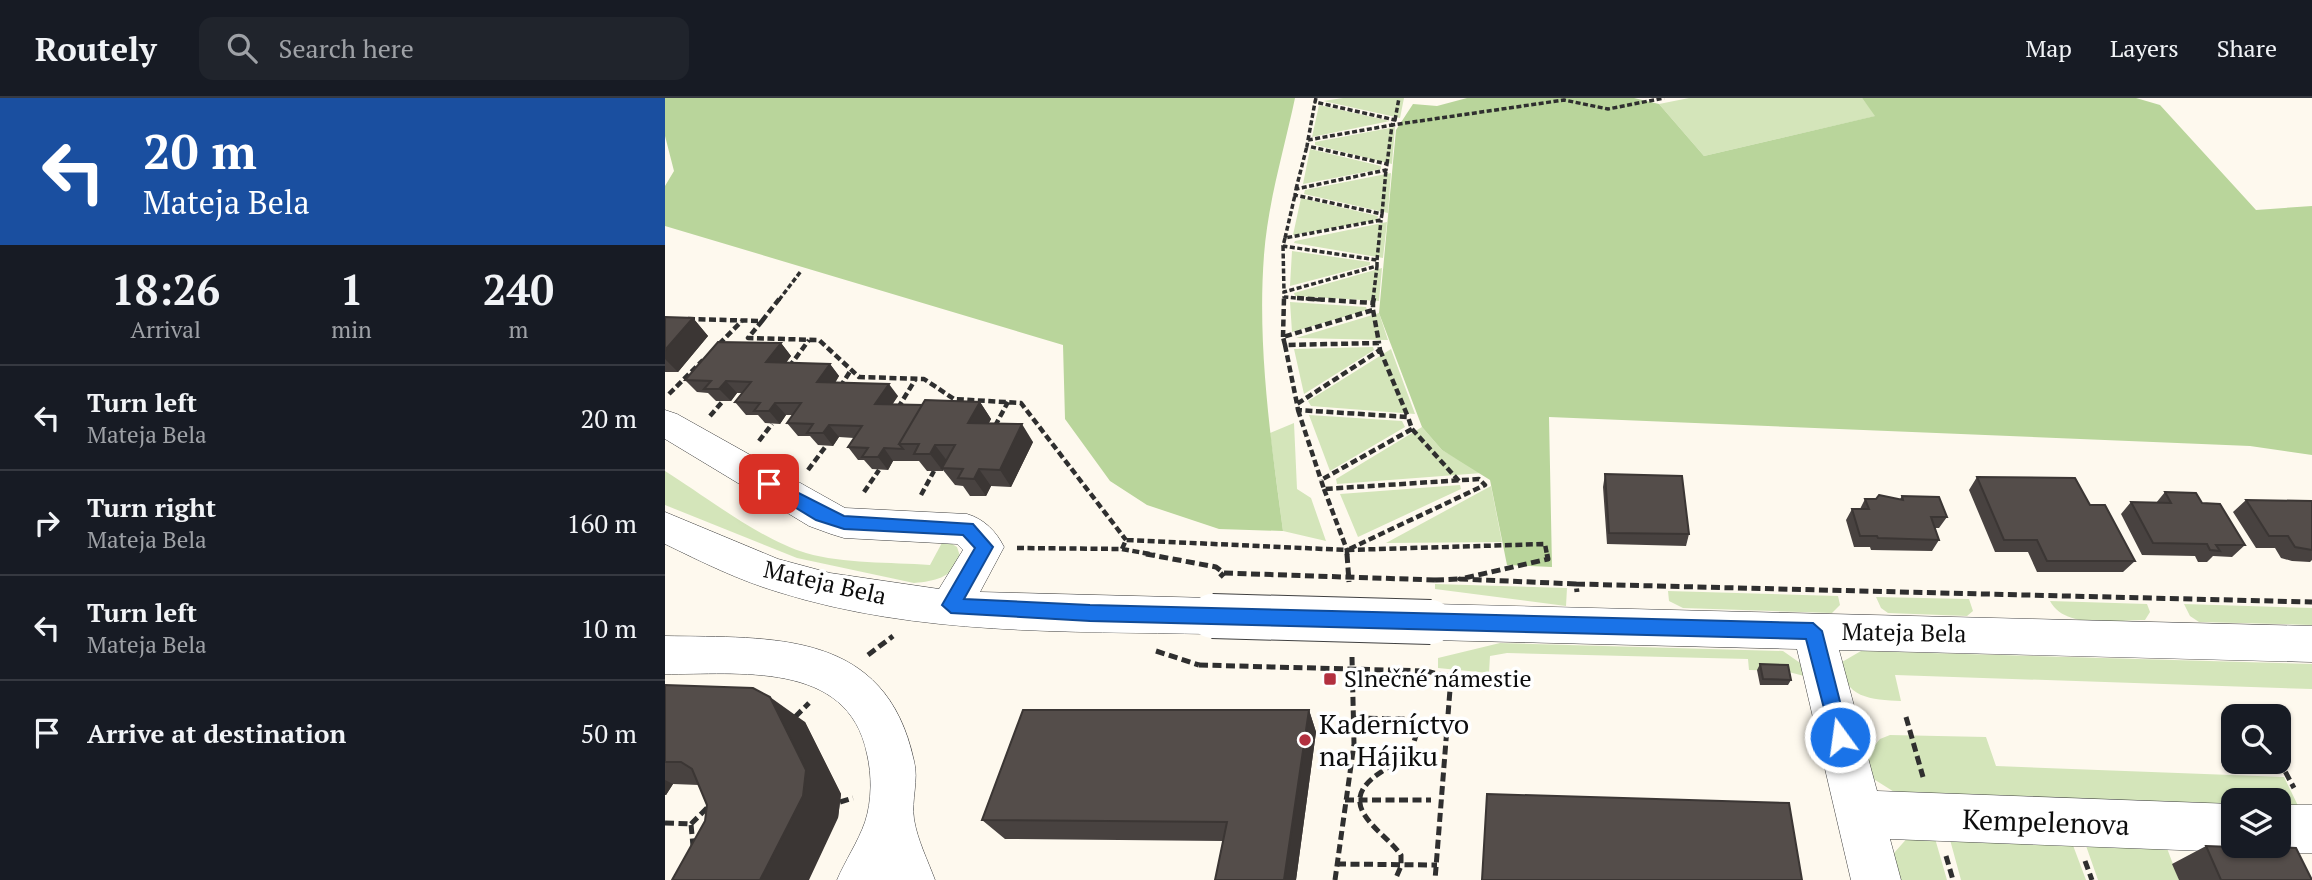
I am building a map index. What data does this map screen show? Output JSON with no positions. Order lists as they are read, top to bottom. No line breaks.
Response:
{"streets":{"street":["Mateja Bela","Kempelenova"]},"places":{"transit":["Slnečné námestie"],"other":["Kaderníctvo na Hájiku"]},"page":{"header":"Routely","search":"Search here","nav":["Map","Layers","Share"],"turn":["20 m","Mateja Bela"],"eta":["18:26","Arrival","1","min","240","m"],"list":[{"name":"Turn left","note":"Mateja Bela","value":"20 m"},{"name":"Turn right","note":"Mateja Bela","value":"160 m"},{"name":"Turn left","note":"Mateja Bela","value":"10 m"},{"name":"Arrive at destination","value":"50 m"}]}}
